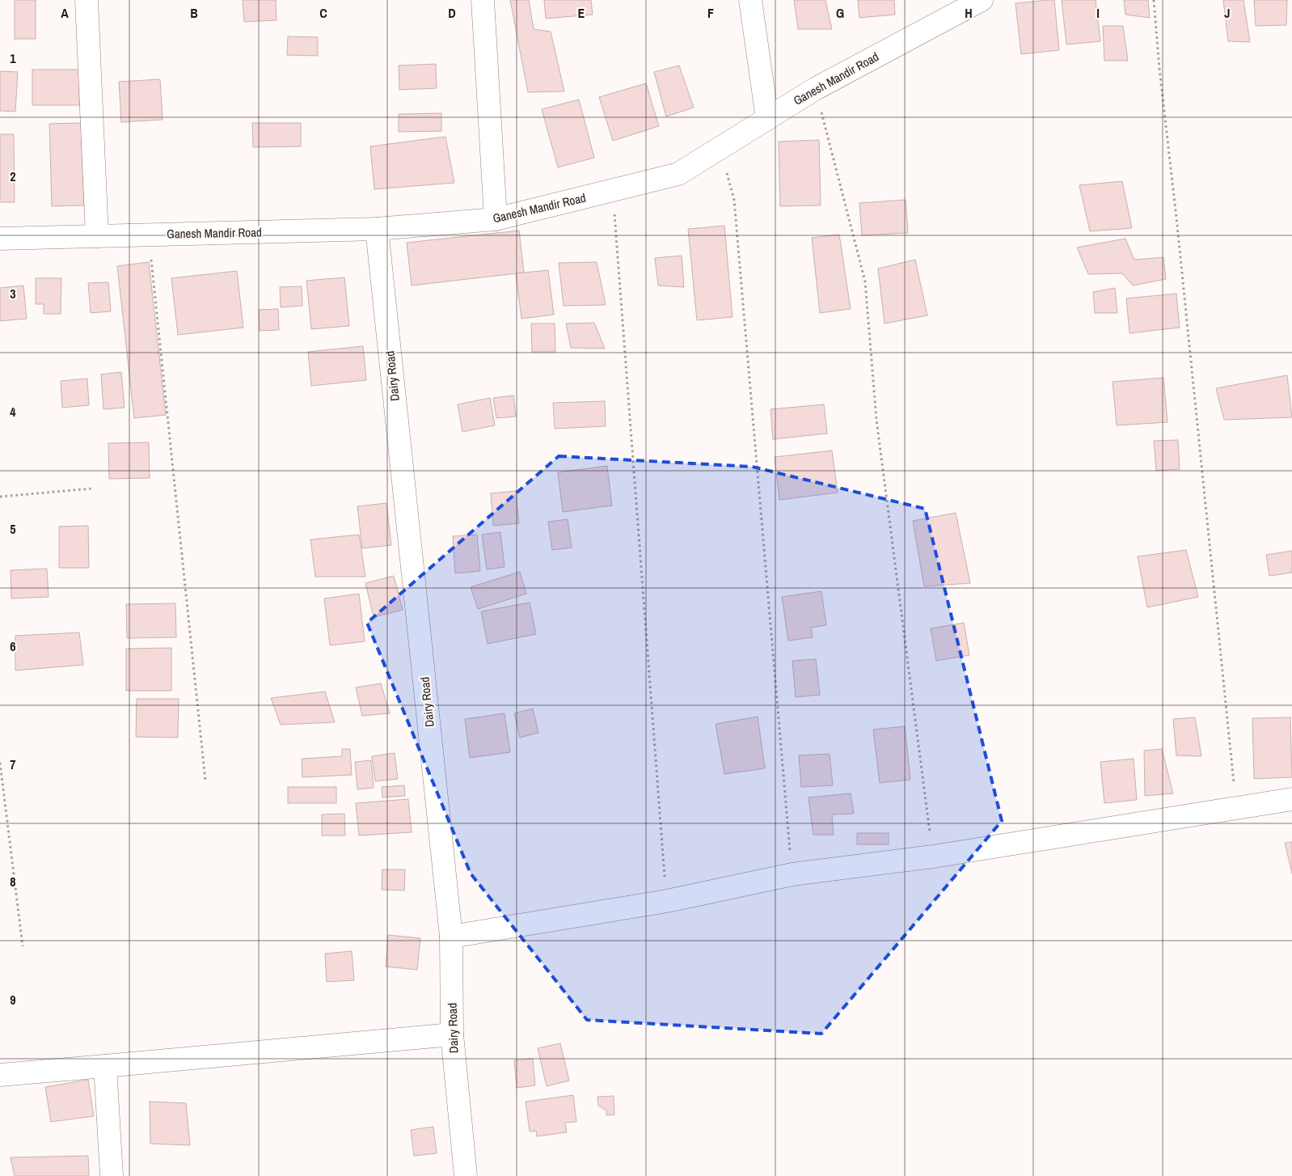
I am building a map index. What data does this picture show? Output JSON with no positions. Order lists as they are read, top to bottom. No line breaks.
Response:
{"streets":{"street":["Ganesh Mandir Road","Dairy Road"]},"crossings":[["Ganesh Mandir Road","Dairy Road"]],"grid":{"columns":["A","B","C","D","E","F","G","H","I","J"],"rows":["1","2","3","4","5","6","7","8","9"]}}
